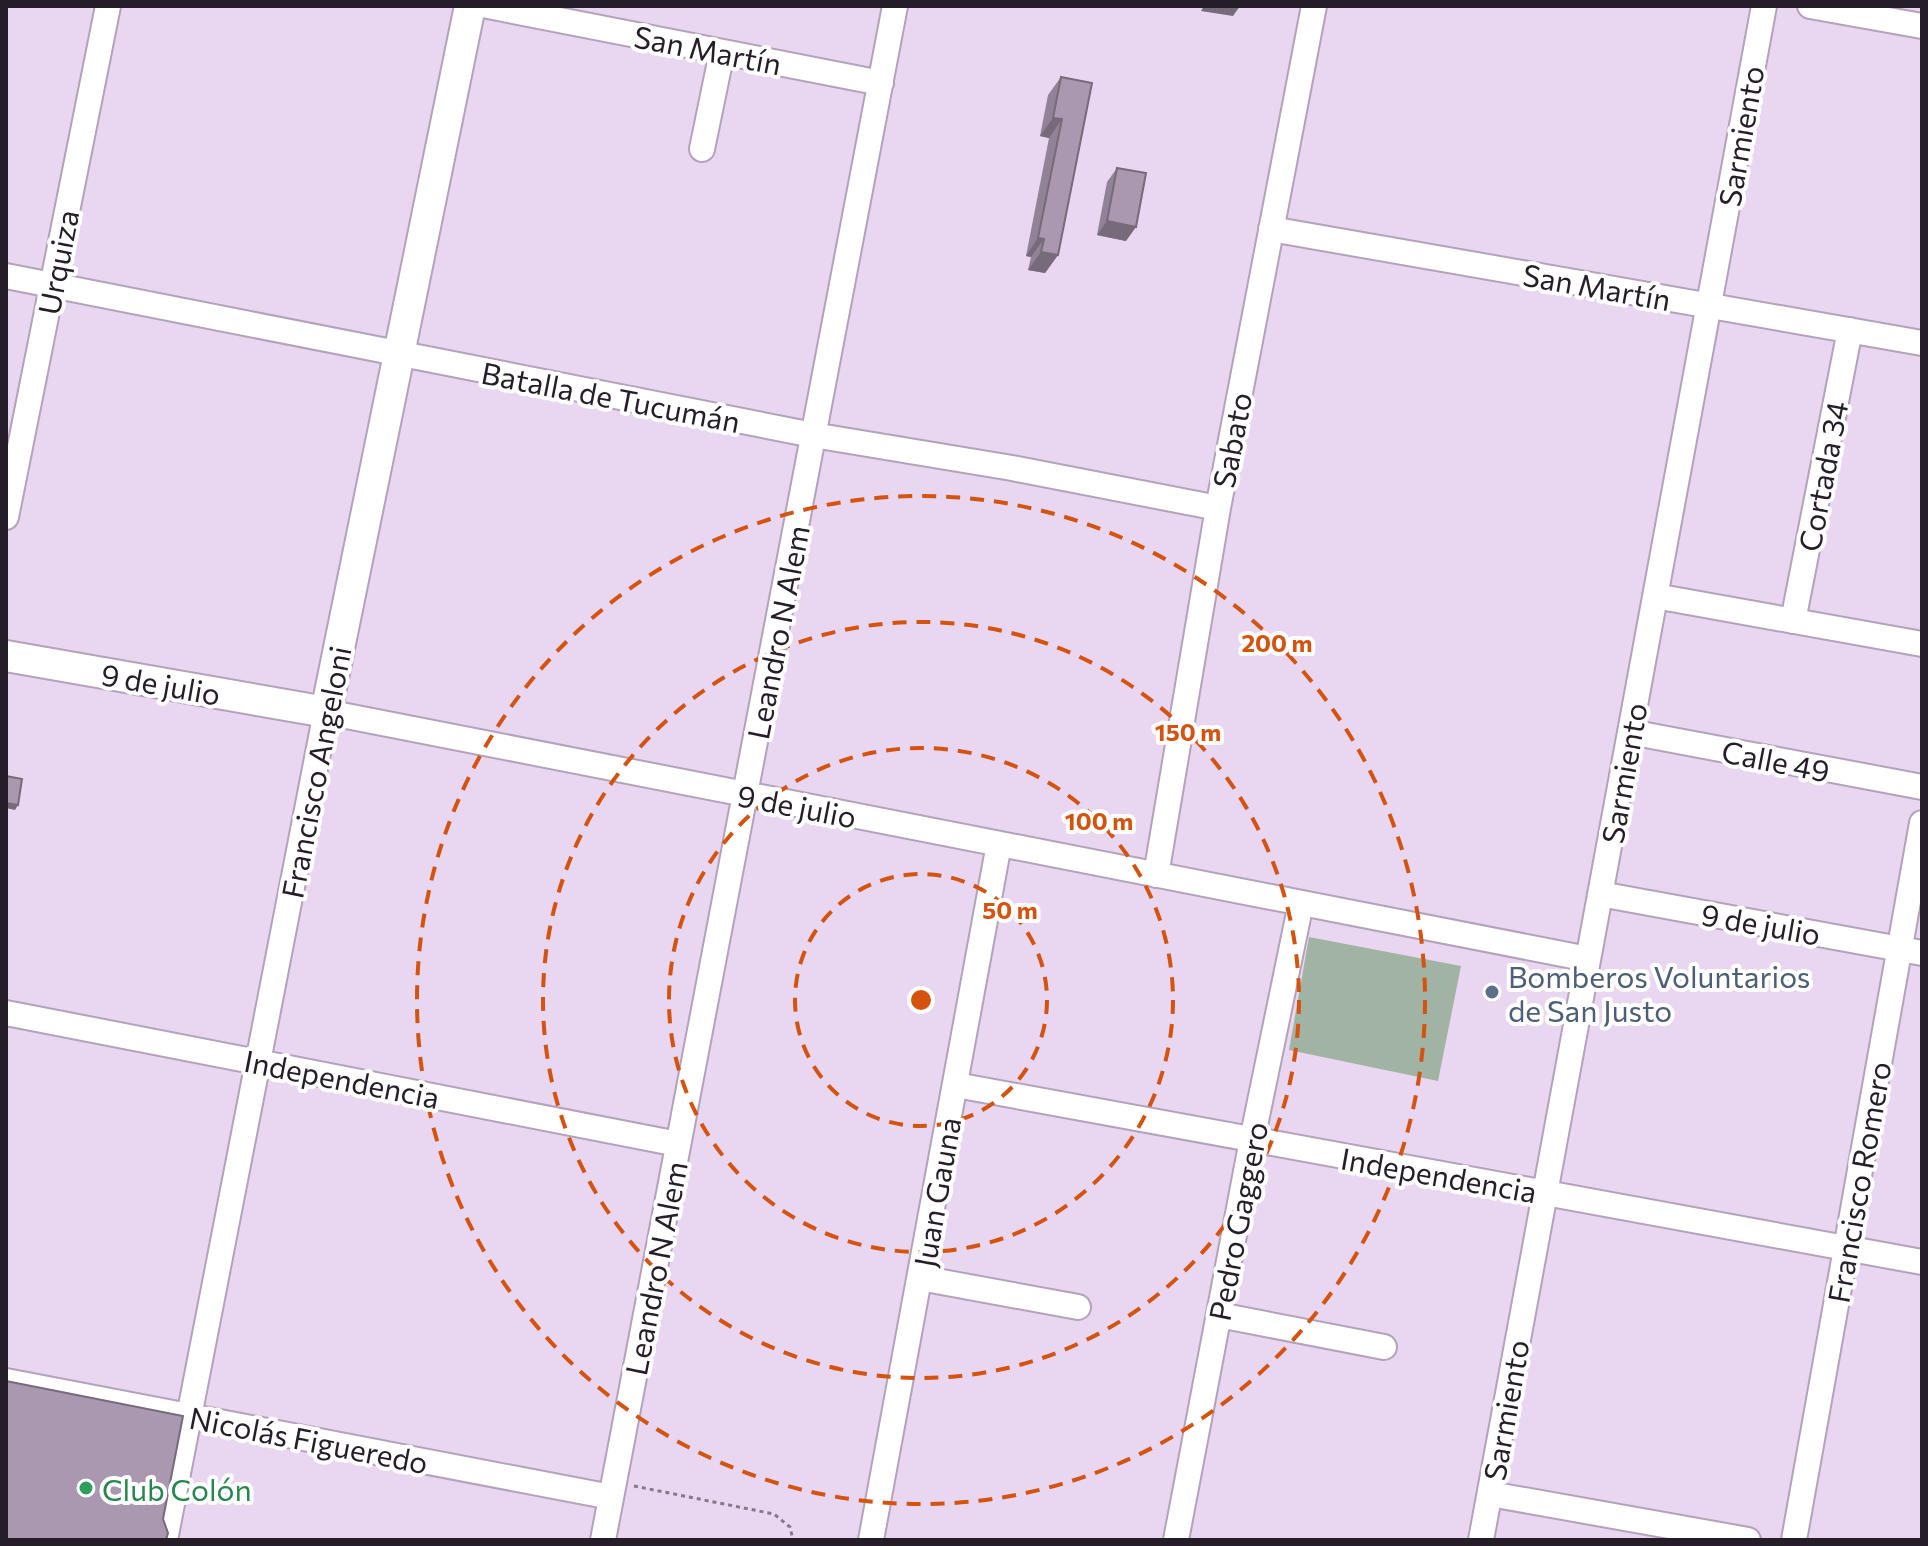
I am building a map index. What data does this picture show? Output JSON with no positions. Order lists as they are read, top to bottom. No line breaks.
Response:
{"streets":{"main road":["9 de julio","Francisco Angeloni"],"street":["San Martín","Sarmiento","Urquiza","Batalla de Tucumán","Sabato","Cortada 34","Leandro N Alem","Calle 49","Independencia","Francisco Romero","Juan Gauna","Pedro Gaggero","Nicolás Figueredo"]},"crossings":[["San Martín","Sarmiento"],["San Martín","Sabato"],["San Martín","Cortada 34"],["San Martín","Leandro N Alem"],["Sarmiento","9 de julio"],["Sarmiento","Calle 49"],["Sarmiento","Independencia"],["Urquiza","Batalla de Tucumán"],["Batalla de Tucumán","Sabato"],["Batalla de Tucumán","Leandro N Alem"],["Batalla de Tucumán","Francisco Angeloni"],["Sabato","9 de julio"],["Leandro N Alem","9 de julio"],["Leandro N Alem","Independencia"],["Leandro N Alem","Nicolás Figueredo"],["9 de julio","Francisco Angeloni"],["9 de julio","Francisco Romero"],["9 de julio","Juan Gauna"],["9 de julio","Pedro Gaggero"],["Francisco Angeloni","Independencia"],["Francisco Angeloni","Nicolás Figueredo"],["Independencia","Francisco Romero"],["Independencia","Juan Gauna"],["Independencia","Pedro Gaggero"]],"places":["Bomberos Voluntarios de San Justo","Club Colón"],"rings":["200 m","150 m","100 m","50 m"]}
